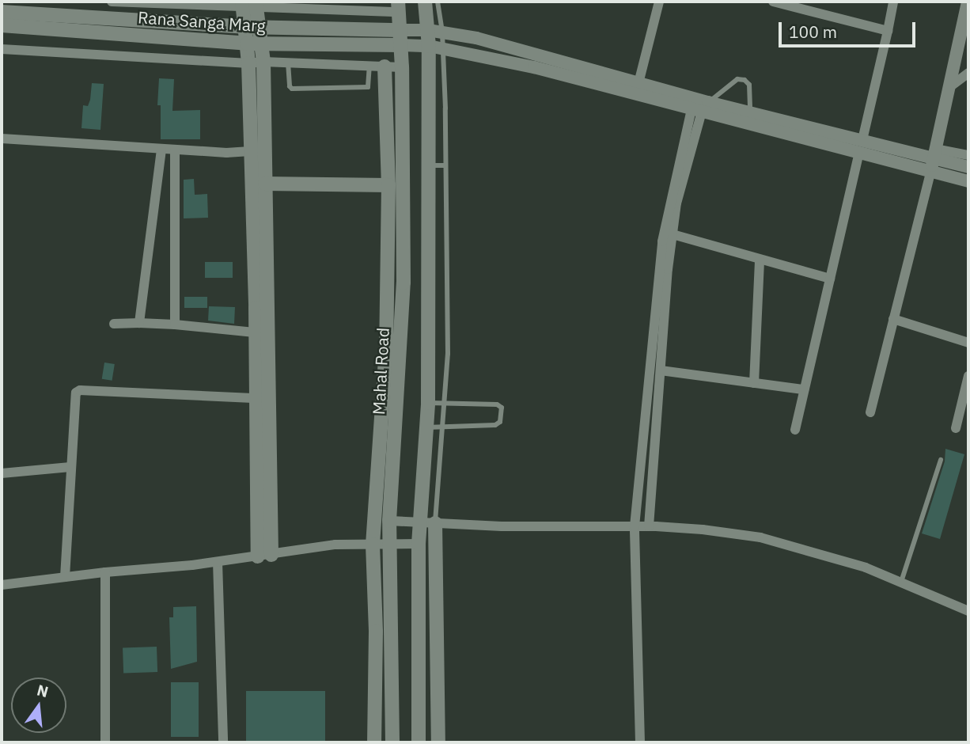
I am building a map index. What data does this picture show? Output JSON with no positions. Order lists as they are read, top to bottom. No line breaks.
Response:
{"streets":{"main road":["Rana Sanga Marg","Mahal Road"]},"crossings":[["Rana Sanga Marg","Mahal Road"]],"scale_bar":"100 m","north":"top"}
